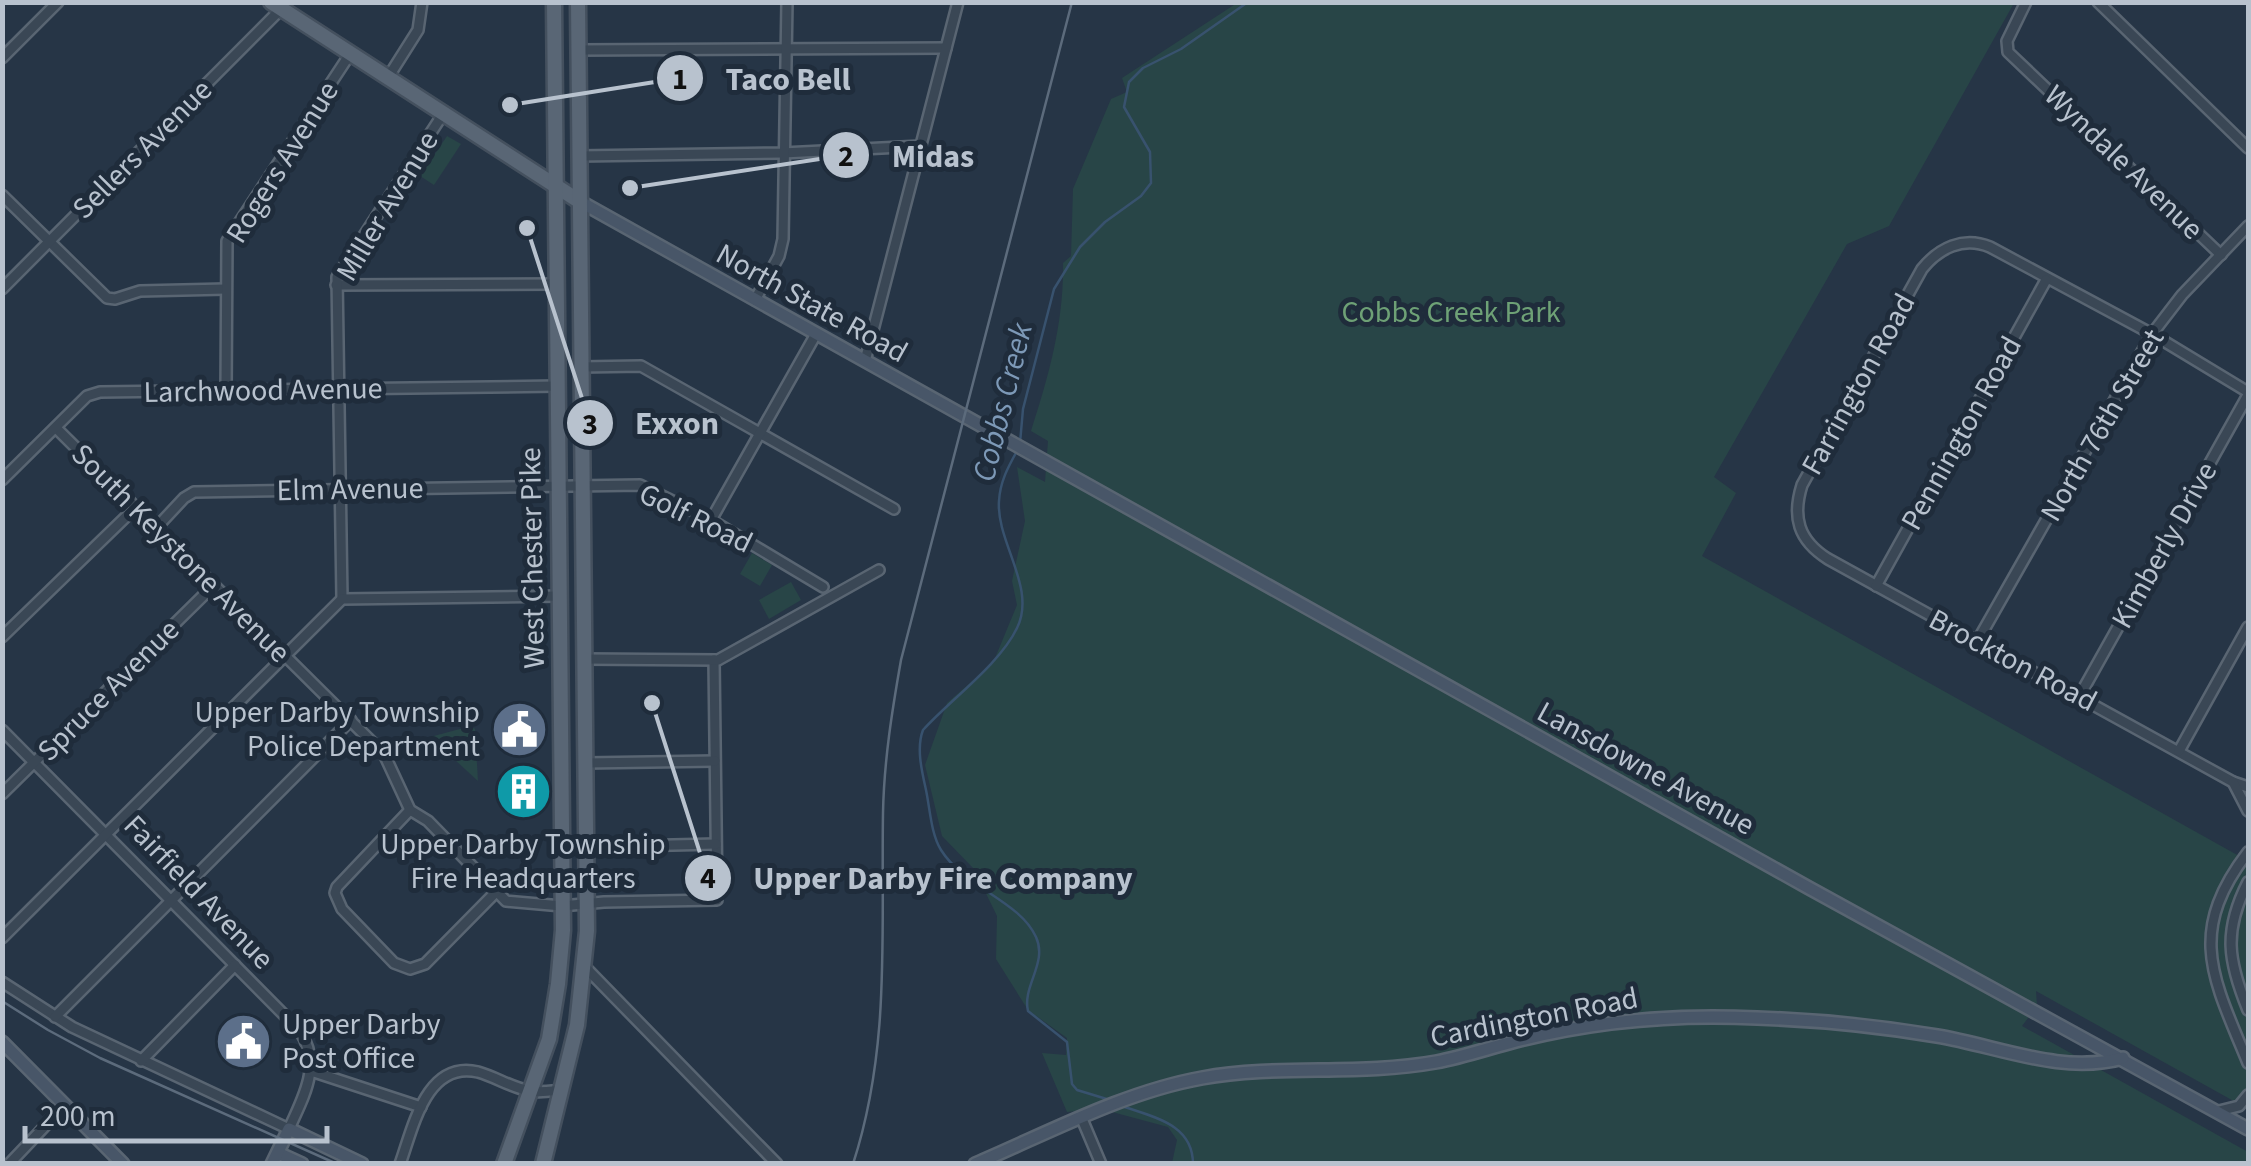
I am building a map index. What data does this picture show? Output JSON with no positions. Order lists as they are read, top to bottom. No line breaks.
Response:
{"streets":{"main road":["North State Road","West Chester Pike","Lansdowne Avenue","Cardington Road"],"street":["Sellers Avenue","Rogers Avenue","Wyndale Avenue","Miller Avenue","Farrington Road","Larchwood Avenue","North 76th Street","Pennington Road","Elm Avenue","Golf Road","Kimberly Drive","South Keystone Avenue","Brockton Road","Spruce Avenue","Fairfield Avenue"]},"crossings":[["Rogers Avenue","Larchwood Avenue"],["Wyndale Avenue","North 76th Street"],["Miller Avenue","Larchwood Avenue"],["Miller Avenue","Elm Avenue"],["North State Road","West Chester Pike"],["North State Road","Lansdowne Avenue"],["Farrington Road","Pennington Road"],["Farrington Road","Brockton Road"],["Larchwood Avenue","South Keystone Avenue"],["Larchwood Avenue","West Chester Pike"],["North 76th Street","Brockton Road"],["Pennington Road","Brockton Road"],["Elm Avenue","Golf Road"],["Elm Avenue","South Keystone Avenue"],["Elm Avenue","West Chester Pike"],["Golf Road","West Chester Pike"],["Kimberly Drive","Brockton Road"],["South Keystone Avenue","Spruce Avenue"],["Spruce Avenue","Fairfield Avenue"],["Lansdowne Avenue","Cardington Road"]],"water":["Cobbs Creek"],"parks":["Cobbs Creek Park"],"places":{"other":["Taco Bell","Midas","Exxon","Upper Darby Fire Company"],"public building":["Upper Darby Township Police Department","Upper Darby Post Office"],"building":["Upper Darby Township Fire Headquarters"]},"scale_bar":"200 m"}
